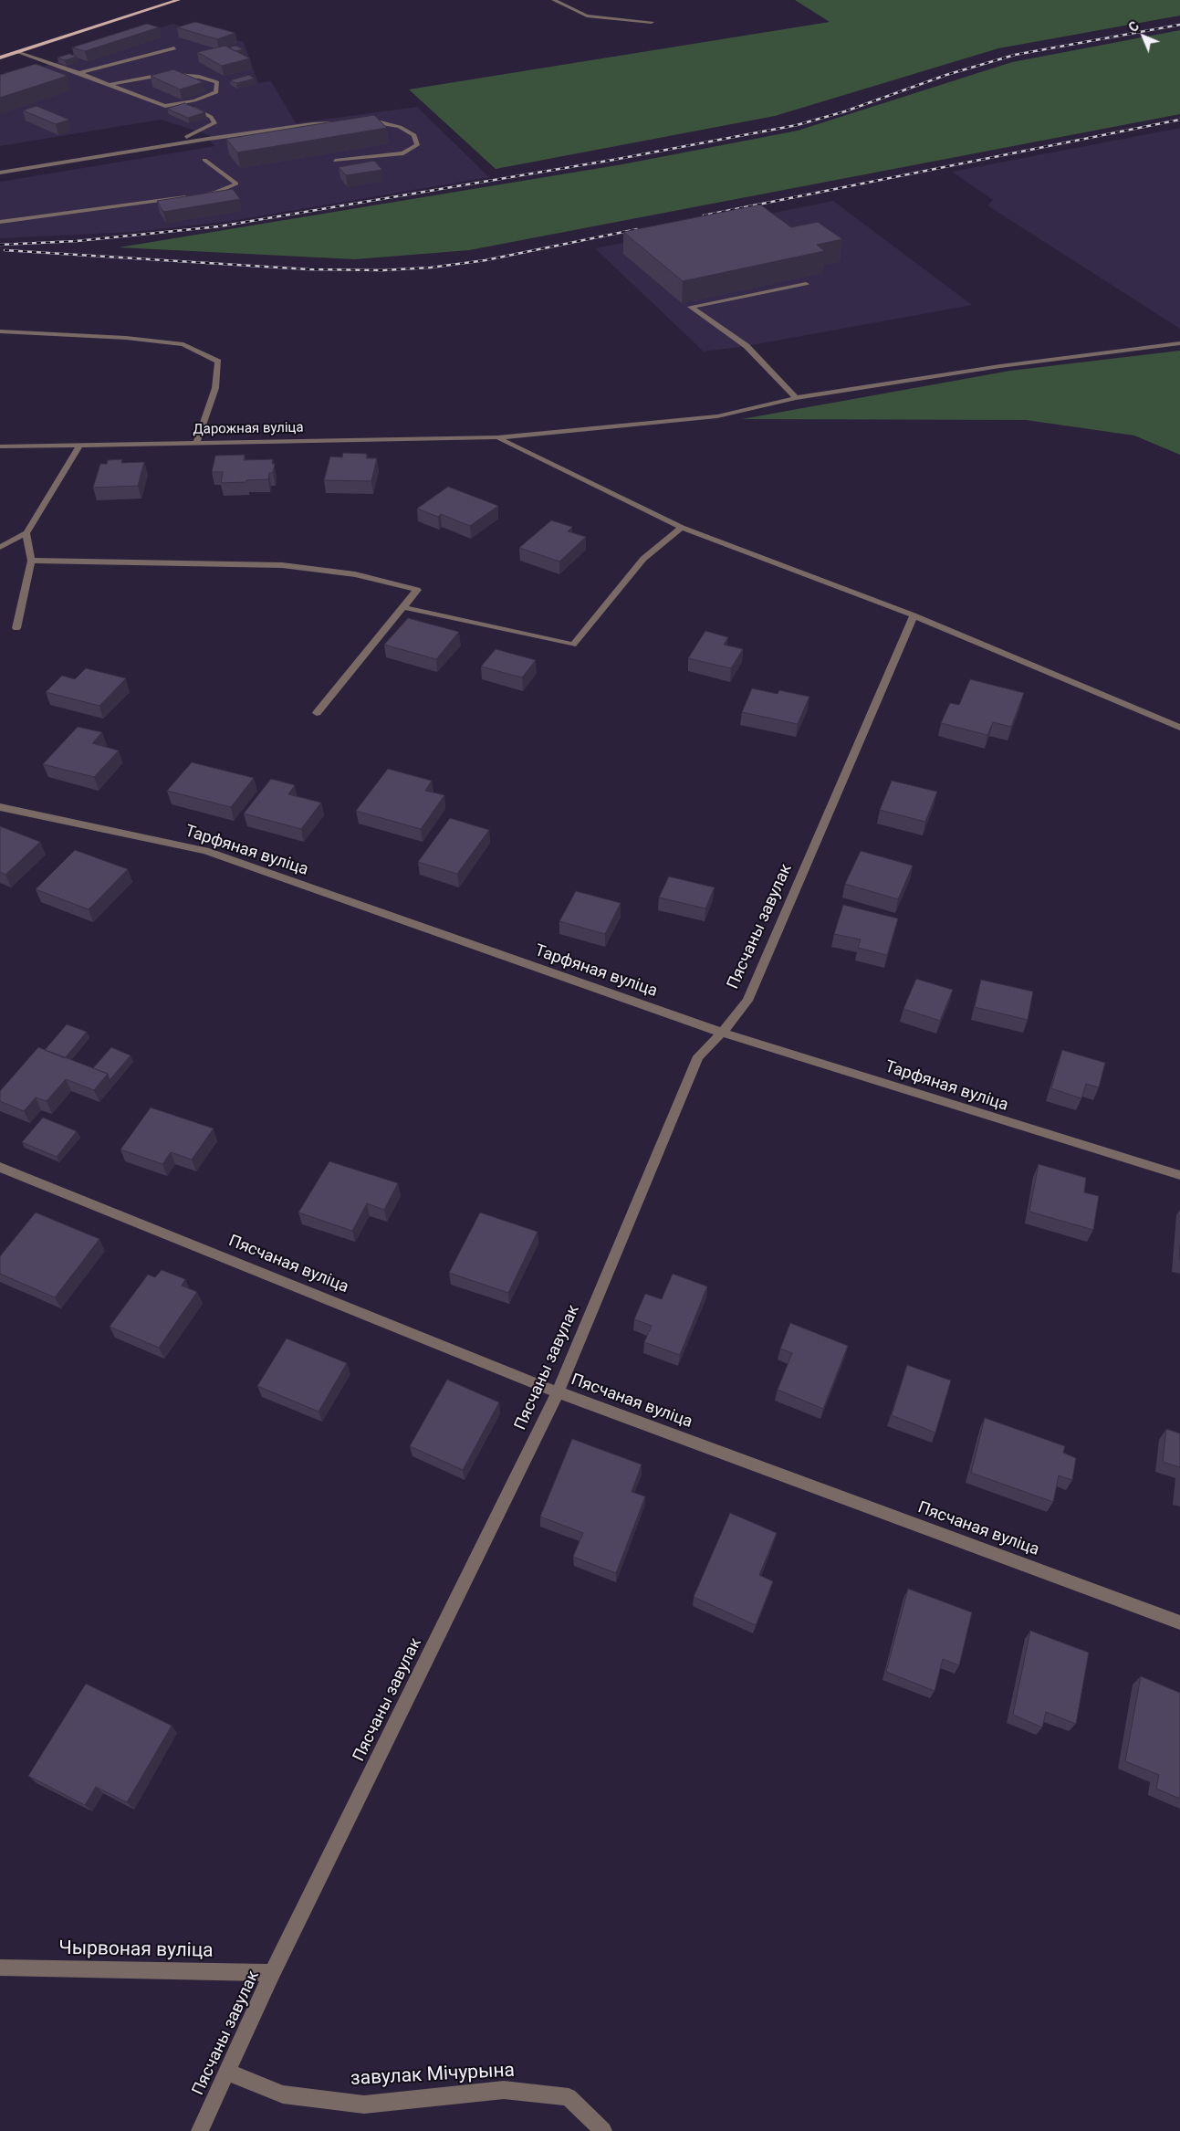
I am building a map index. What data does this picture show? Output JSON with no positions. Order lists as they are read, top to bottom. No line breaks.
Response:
{"streets":{"street":["Дарожная вуліца","Тарфяная вуліца","Пясчаны завулак","Пясчаная вуліца","Чырвоная вуліца","завулак Мічурына"]},"crossings":[["Тарфяная вуліца","Пясчаны завулак"],["Пясчаны завулак","Пясчаная вуліца"],["Пясчаны завулак","Чырвоная вуліца"],["Пясчаны завулак","завулак Мічурына"]],"north":"top left"}
